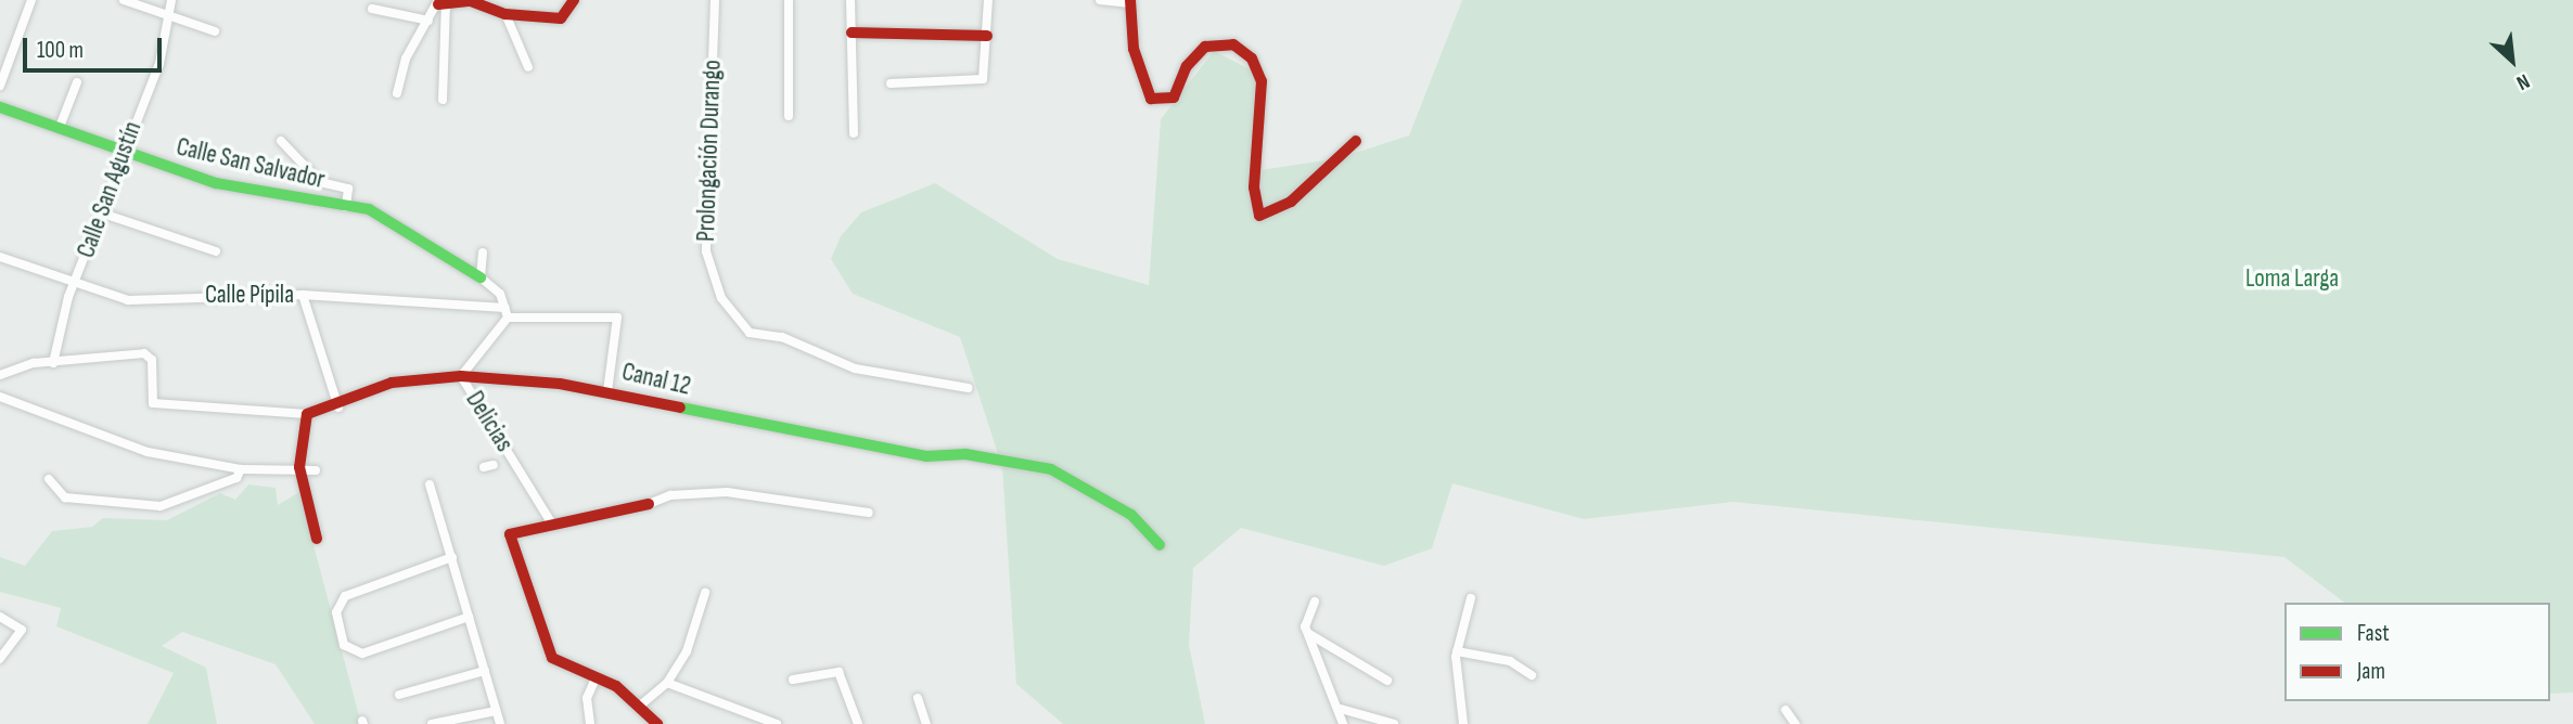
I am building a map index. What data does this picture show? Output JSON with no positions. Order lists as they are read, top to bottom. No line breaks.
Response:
{"streets":{"street":["Prolongación Durango","Calle San Salvador","Calle San Agustín","Calle Pípila","Canal 12","Delicias"]},"crossings":[["Calle San Salvador","Calle San Agustín"],["Calle San Agustín","Calle Pípila"],["Calle Pípila","Canal 12"],["Canal 12","Delicias"]],"parks":["Loma Larga"],"legend":["Fast","Jam"],"scale_bar":"100 m","north":"bottom right"}
